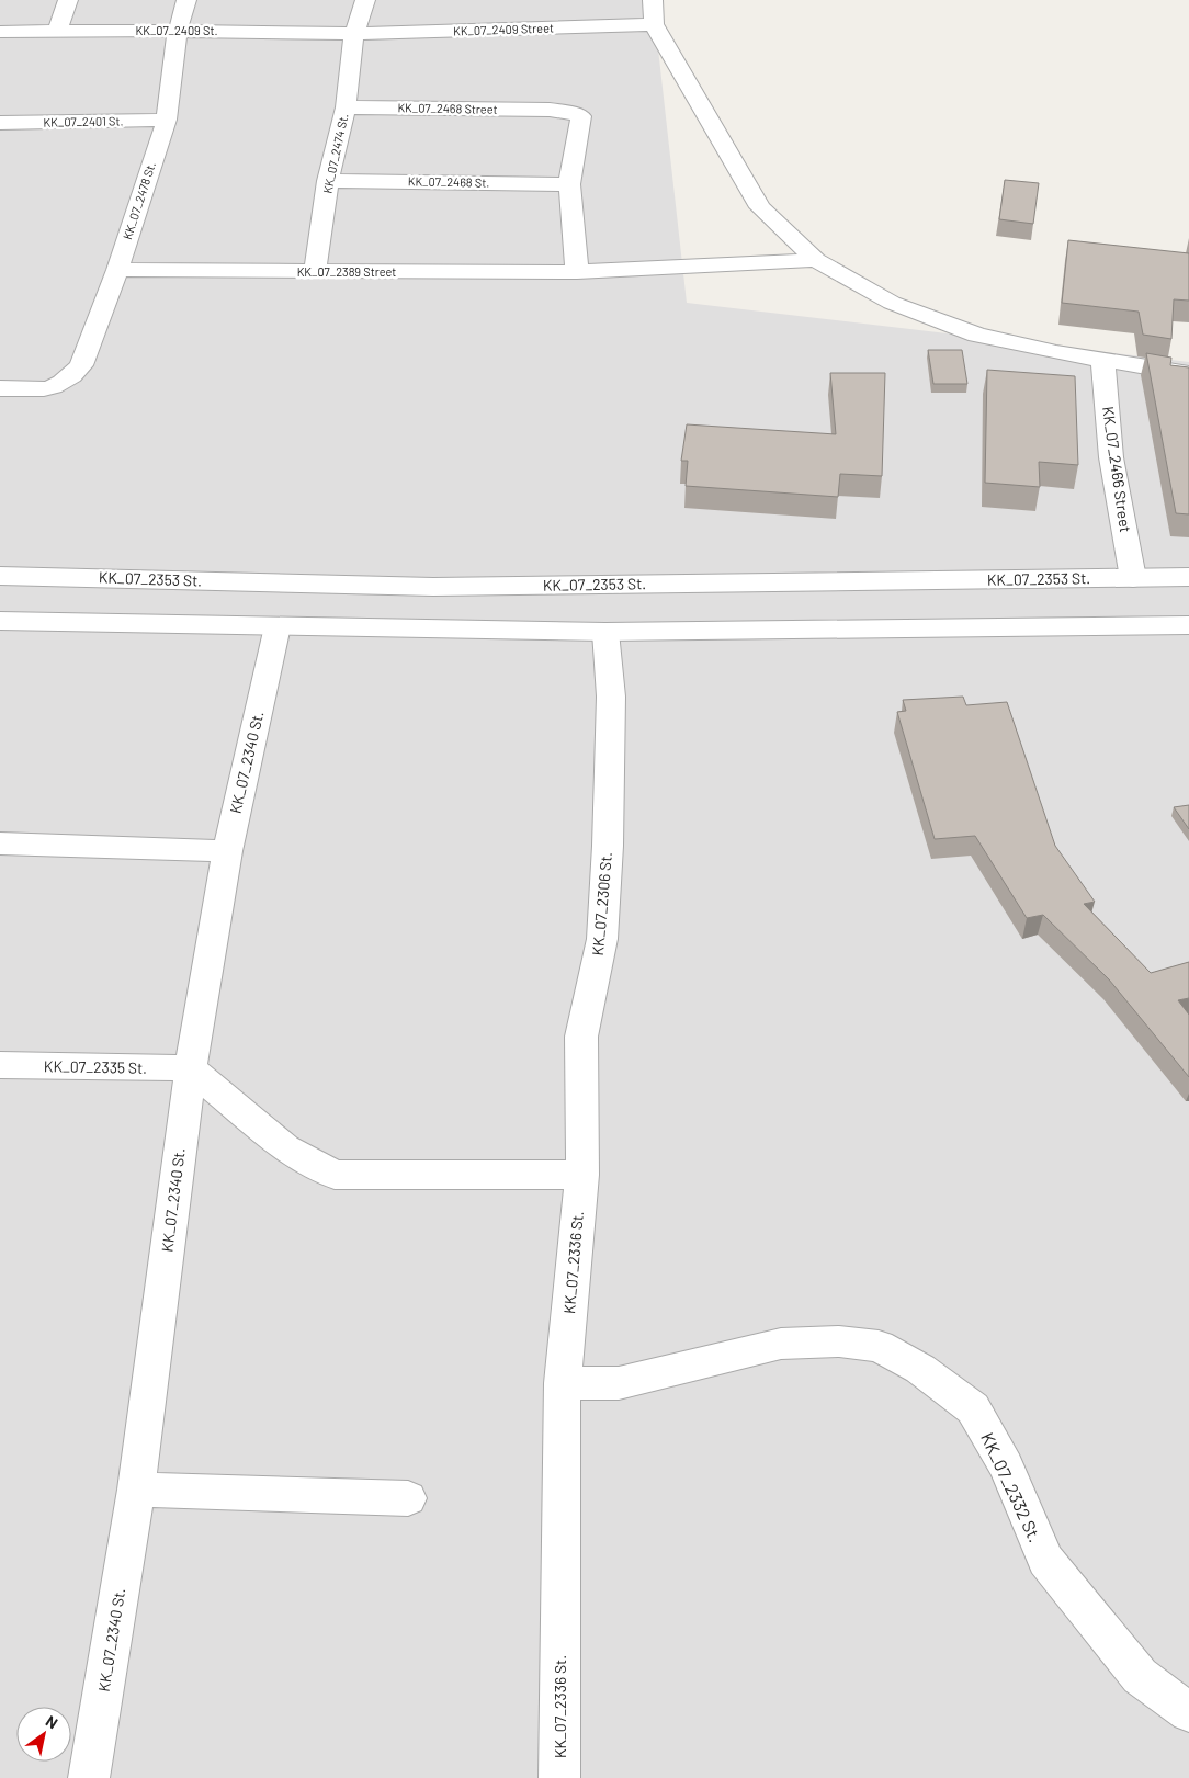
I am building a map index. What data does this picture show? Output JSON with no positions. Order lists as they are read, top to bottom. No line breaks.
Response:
{"streets":{"street":["KK_07_2409 Street","KK_07_2409 St.","KK_07_2468 Street","KK_07_2401 St.","KK_07_2474 St.","KK_07_2468 St.","KK_07_2478 St.","KK_07_2389 Street","KK_07_2466 Street","KK_07_2353 St.","KK_07_2340 St.","KK_07_2306 St.","KK_07_2335 St.","KK_07_2336 St.","KK_07_2332 St."]},"crossings":[["KK_07_2409 Street","KK_07_2409 St."],["KK_07_2409 Street","KK_07_2474 St."],["KK_07_2409 St.","KK_07_2474 St."],["KK_07_2409 St.","KK_07_2478 St."],["KK_07_2468 Street","KK_07_2474 St."],["KK_07_2468 Street","KK_07_2468 St."],["KK_07_2401 St.","KK_07_2478 St."],["KK_07_2474 St.","KK_07_2468 St."],["KK_07_2474 St.","KK_07_2389 Street"],["KK_07_2478 St.","KK_07_2389 Street"],["KK_07_2466 Street","KK_07_2353 St."],["KK_07_2340 St.","KK_07_2335 St."],["KK_07_2306 St.","KK_07_2336 St."],["KK_07_2336 St.","KK_07_2332 St."]],"north":"top right"}
